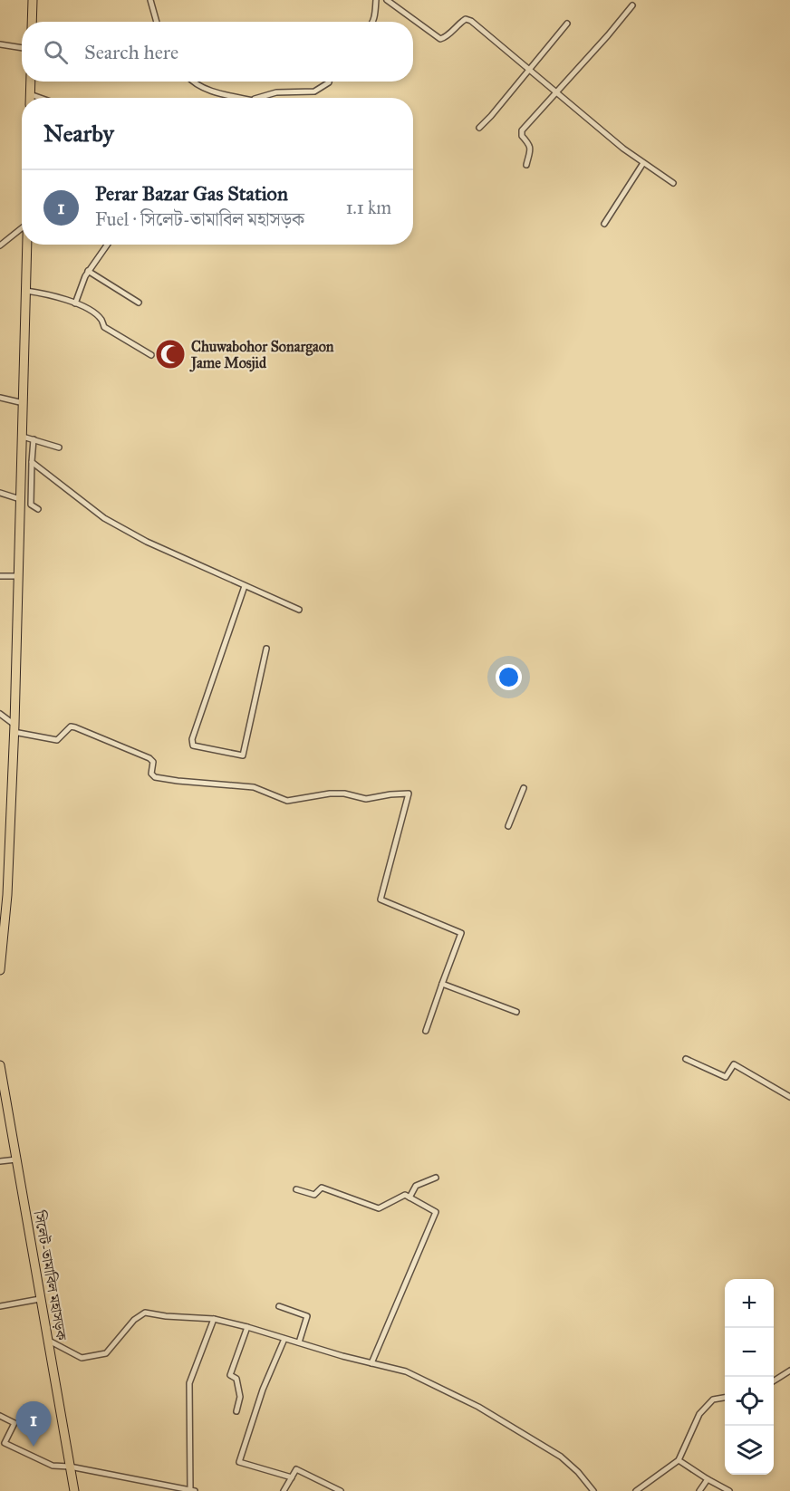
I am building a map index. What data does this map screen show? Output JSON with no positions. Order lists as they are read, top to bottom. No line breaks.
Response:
{"streets":{"highway":["সিলেট-তামাবিল মহাসড়ক"]},"places":{"mosque":["Chuwabohor Sonargaon Jame Mosjid"]},"page":{"search":"Search here","heading":"Nearby","list":[{"mark":"1","name":"Perar Bazar Gas Station","note":"Fuel · সিলেট-তামাবিল মহাসড়ক","value":"1.1 km"}],"map_buttons":["+","−"],"pins":"1"}}
